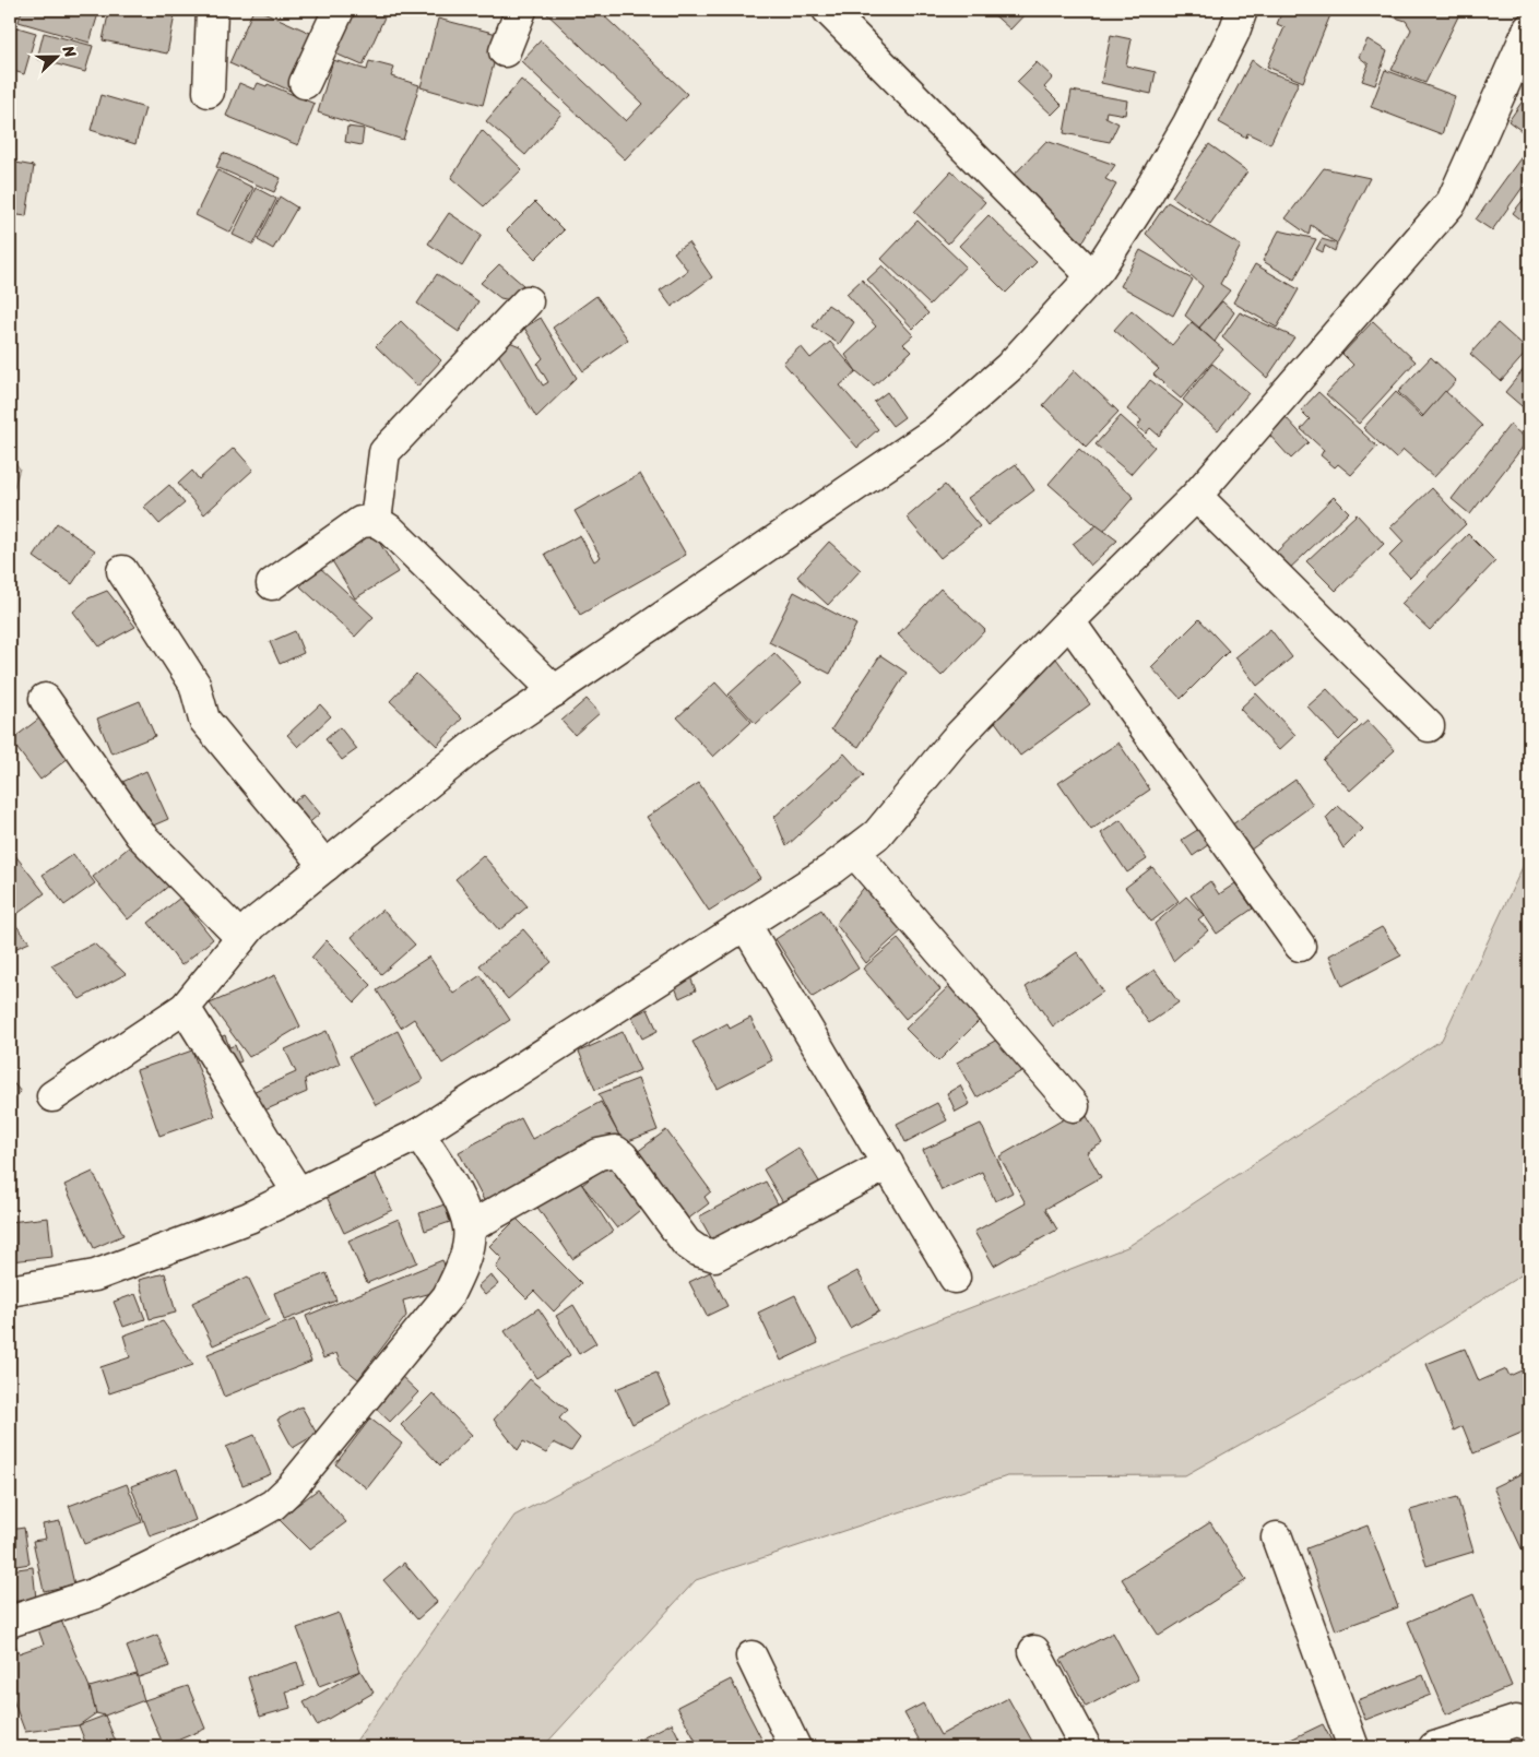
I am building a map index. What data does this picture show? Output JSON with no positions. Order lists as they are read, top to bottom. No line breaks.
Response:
{"north":"right"}
